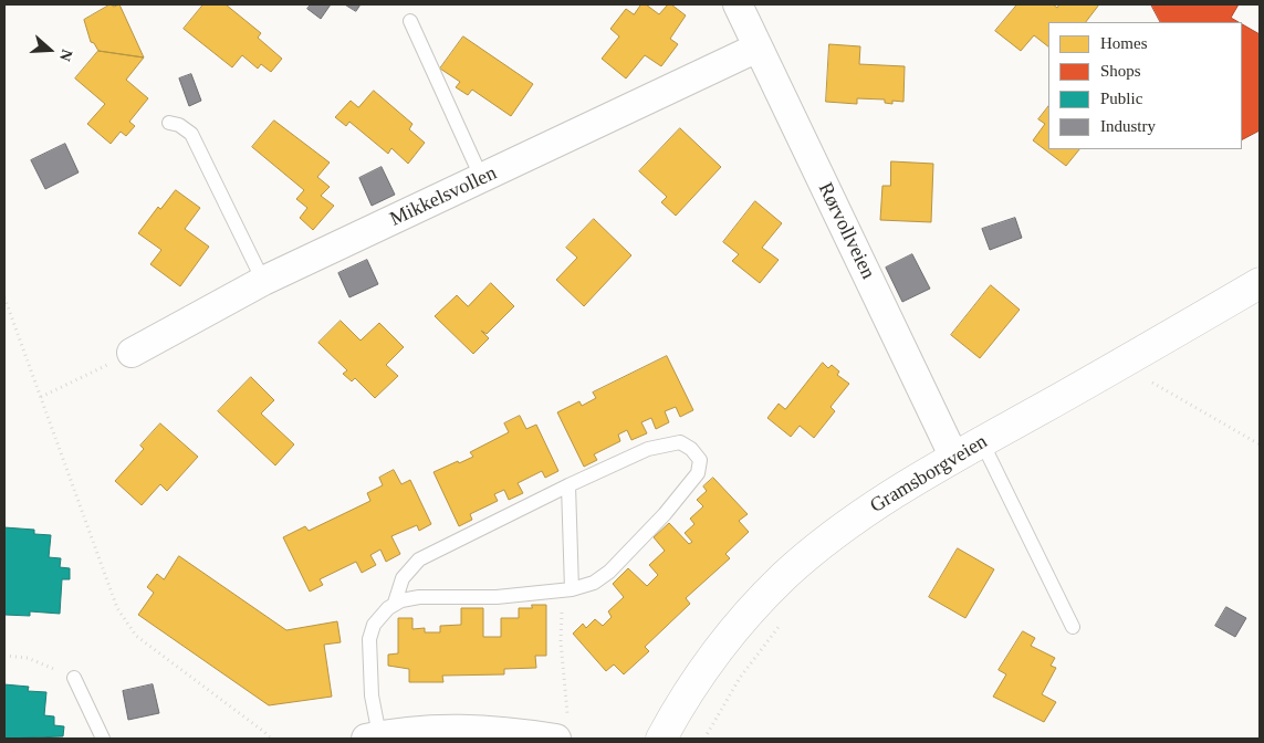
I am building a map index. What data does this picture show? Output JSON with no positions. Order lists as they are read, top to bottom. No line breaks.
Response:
{"streets":{"main road":["Gramsborgveien"],"street":["Mikkelsvollen","Rørvollveien"]},"crossings":[["Mikkelsvollen","Rørvollveien"],["Rørvollveien","Gramsborgveien"]],"legend":["Homes","Shops","Public","Industry"],"north":"right"}
